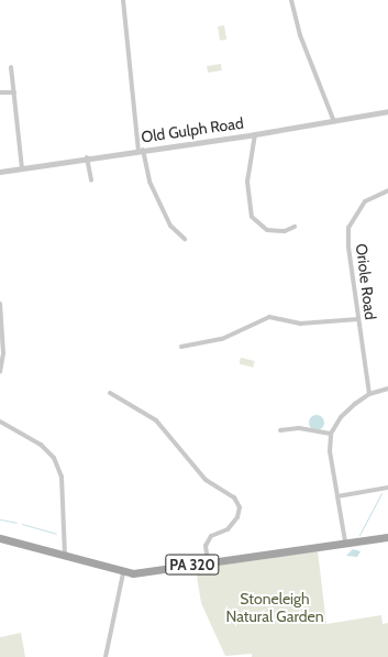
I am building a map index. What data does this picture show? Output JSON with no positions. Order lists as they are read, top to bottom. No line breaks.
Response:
{"streets":{"main road":["PA 320"],"street":["Old Gulph Road","Oriole Road"]},"parks":["Stoneleigh Natural Garden"]}
